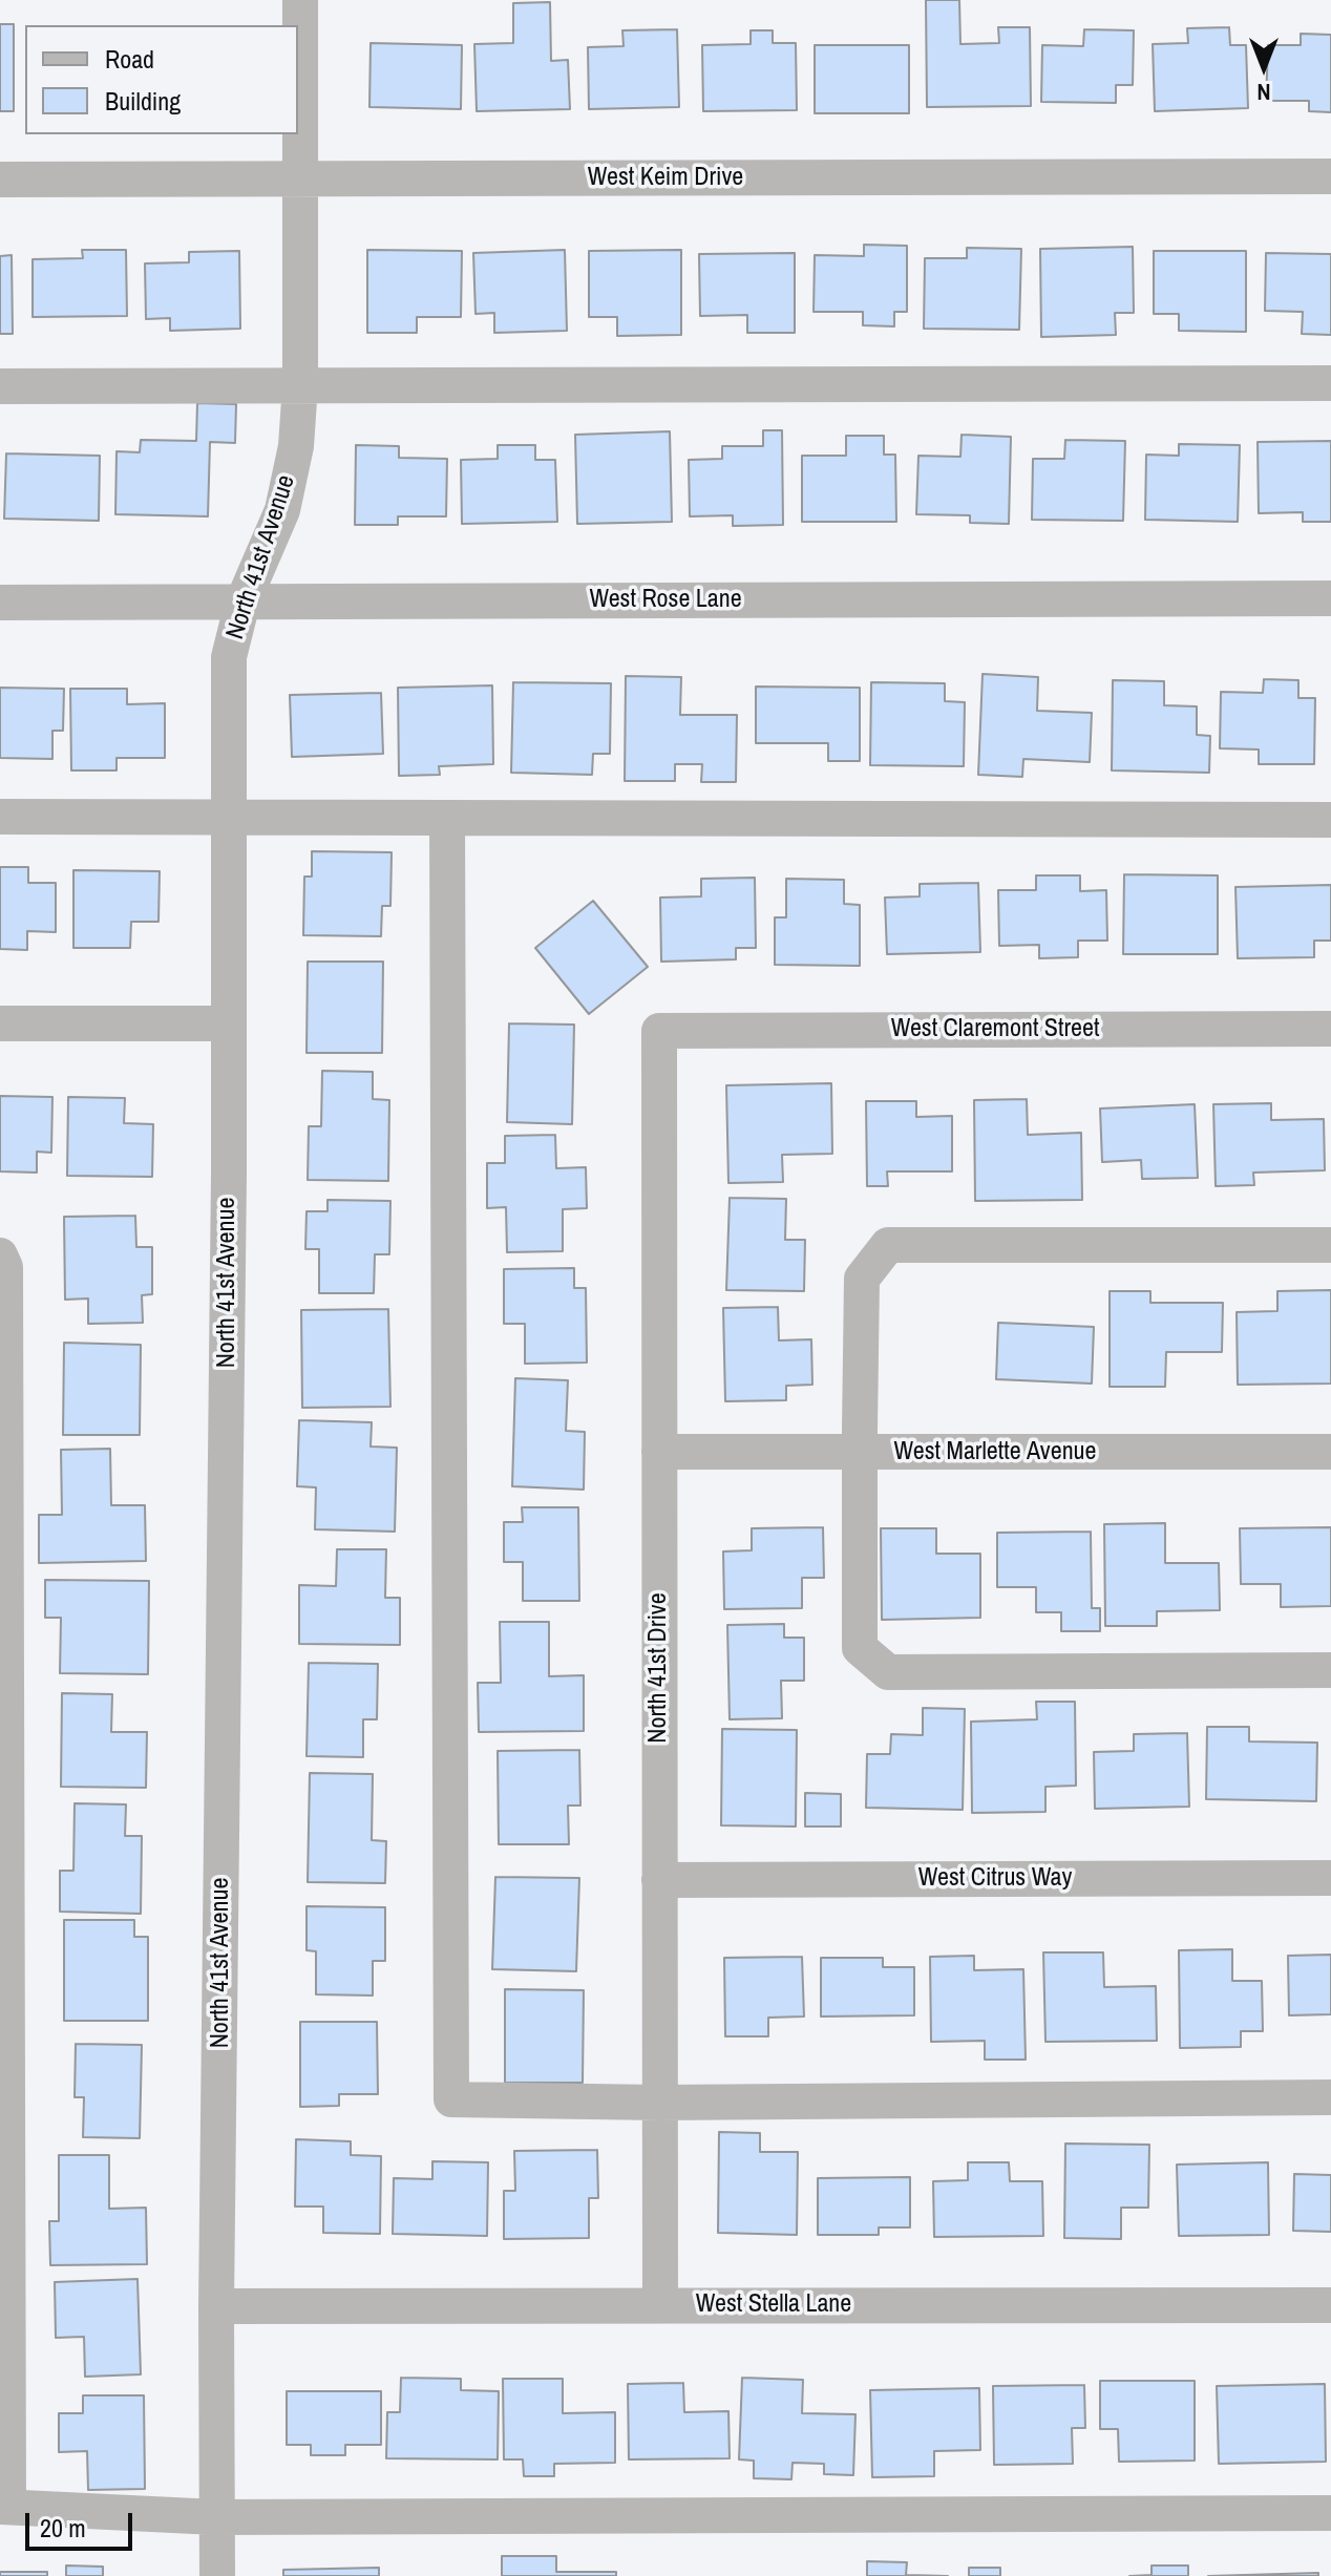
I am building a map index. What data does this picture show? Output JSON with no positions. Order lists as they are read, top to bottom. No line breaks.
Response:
{"streets":{"street":["West Keim Drive","North 41st Avenue","West Rose Lane","West Claremont Street","West Marlette Avenue","North 41st Drive","West Citrus Way","West Stella Lane"]},"crossings":[["West Keim Drive","North 41st Avenue"],["North 41st Avenue","West Rose Lane"],["North 41st Avenue","West Stella Lane"],["West Claremont Street","North 41st Drive"],["West Marlette Avenue","North 41st Drive"],["North 41st Drive","West Citrus Way"],["North 41st Drive","West Stella Lane"]],"legend":["Road","Building"],"scale_bar":"20 m","north":"bottom"}
